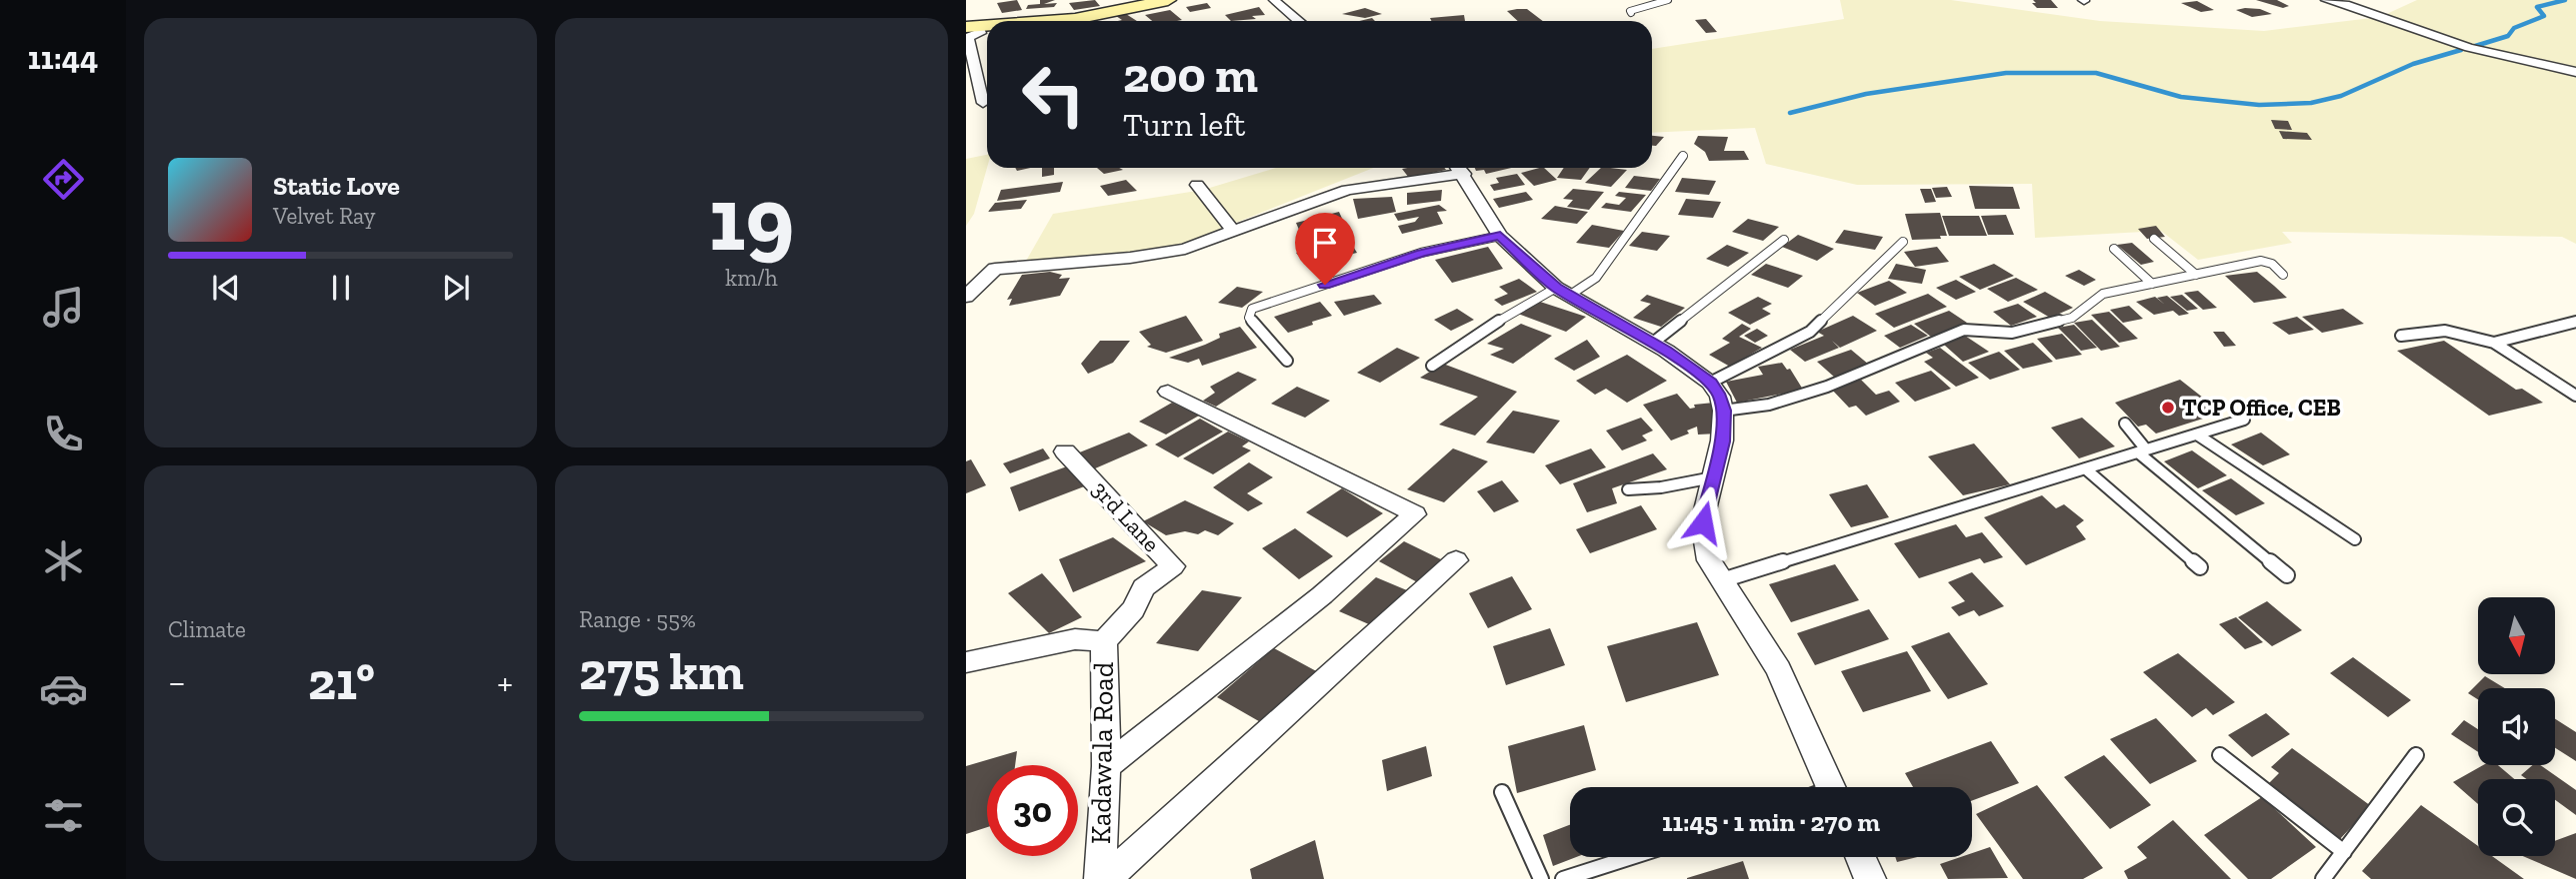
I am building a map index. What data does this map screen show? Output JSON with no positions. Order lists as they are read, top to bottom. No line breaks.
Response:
{"streets":{"street":["3rd Lane","Kadawala Road"]},"crossings":[["3rd Lane","Kadawala Road"]],"places":["TCP Office, CEB"],"north":"bottom","page":{"tabs":"11:44","tile":[["19","km/h"],"Climate",["Range · 55%","275 km"]],"turn":["200 m","Turn left"],"song":["Static Love","Velvet Ray"],"heat":["−","21°","+"],"limit":"30","trip":"11:45 · 1 min · 270 m"}}
